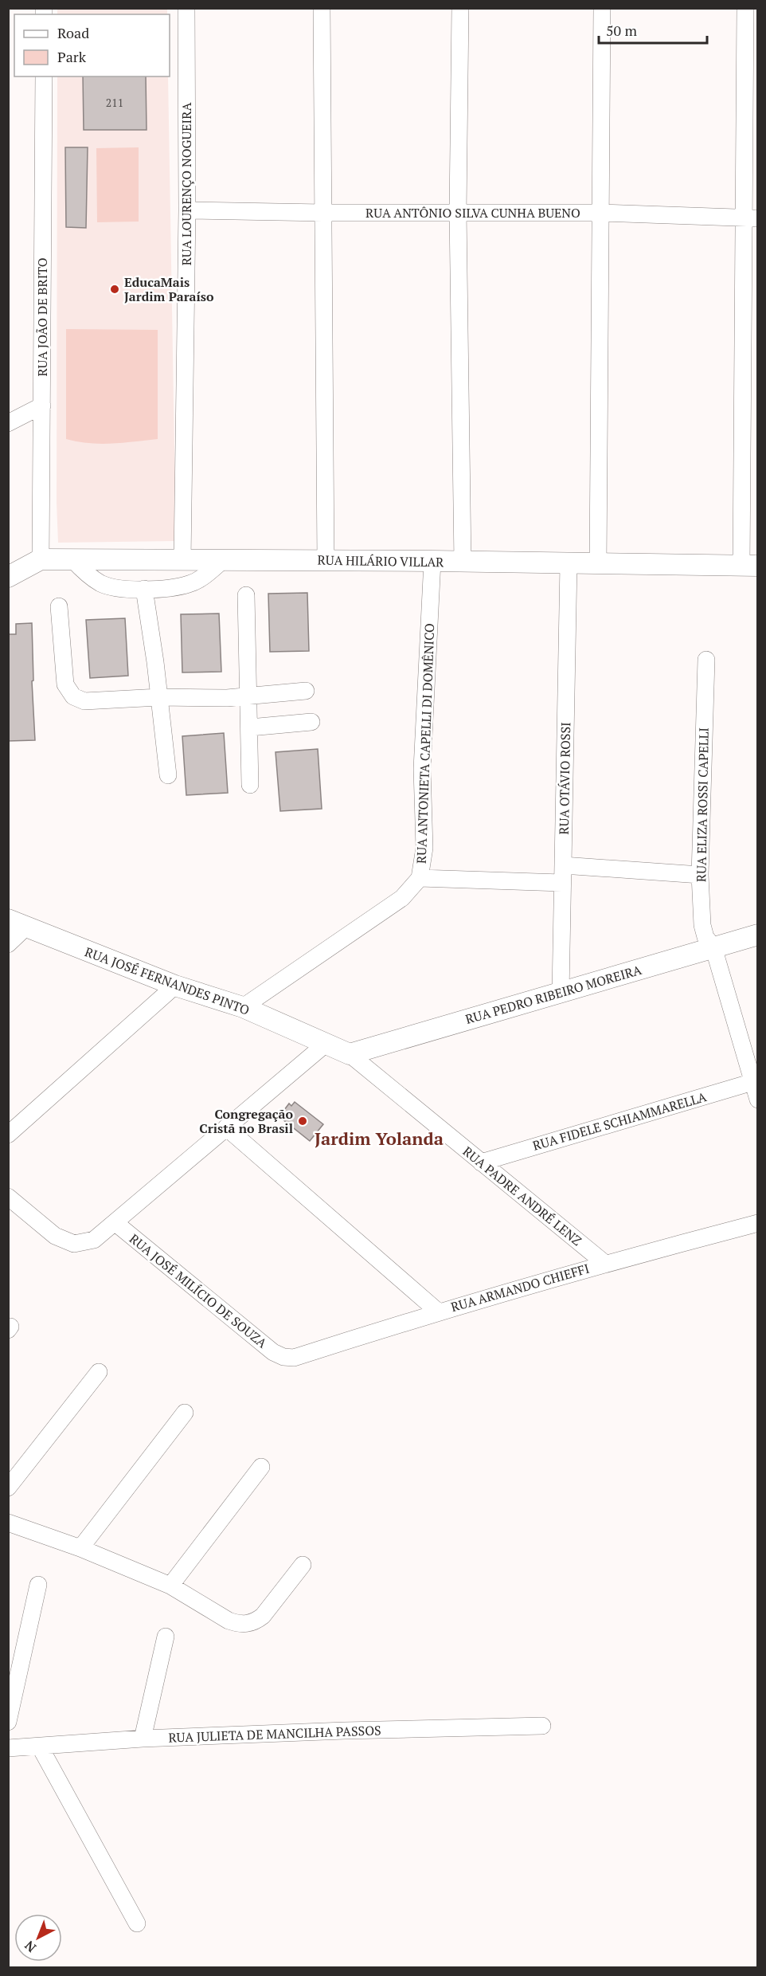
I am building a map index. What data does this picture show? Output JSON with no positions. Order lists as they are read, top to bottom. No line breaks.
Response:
{"streets":{"street":["RUA LOURENÇO NOGUEIRA","RUA ANTÔNIO SILVA CUNHA BUENO","RUA JOÃO DE BRITO","RUA HILÁRIO VILLAR","RUA ANTONIETA CAPELLI DI DOMÊNICO","RUA OTÁVIO ROSSI","RUA ELIZA ROSSI CAPELLI","RUA JOSÉ FERNANDES PINTO","RUA PEDRO RIBEIRO MOREIRA","RUA FIDELE SCHIAMMARELLA","RUA PADRE ANDRÉ LENZ","RUA ARMANDO CHIEFFI","RUA JOSÉ MILÍCIO DE SOUZA","RUA JULIETA DE MANCILHA PASSOS"]},"crossings":[["RUA LOURENÇO NOGUEIRA","RUA ANTÔNIO SILVA CUNHA BUENO"],["RUA LOURENÇO NOGUEIRA","RUA HILÁRIO VILLAR"],["RUA JOÃO DE BRITO","RUA HILÁRIO VILLAR"],["RUA HILÁRIO VILLAR","RUA ANTONIETA CAPELLI DI DOMÊNICO"],["RUA HILÁRIO VILLAR","RUA OTÁVIO ROSSI"],["RUA ANTONIETA CAPELLI DI DOMÊNICO","RUA JOSÉ FERNANDES PINTO"],["RUA OTÁVIO ROSSI","RUA PEDRO RIBEIRO MOREIRA"],["RUA ELIZA ROSSI CAPELLI","RUA PEDRO RIBEIRO MOREIRA"],["RUA ELIZA ROSSI CAPELLI","RUA FIDELE SCHIAMMARELLA"],["RUA JOSÉ FERNANDES PINTO","RUA PADRE ANDRÉ LENZ"],["RUA PEDRO RIBEIRO MOREIRA","RUA PADRE ANDRÉ LENZ"],["RUA FIDELE SCHIAMMARELLA","RUA PADRE ANDRÉ LENZ"],["RUA PADRE ANDRÉ LENZ","RUA ARMANDO CHIEFFI"],["RUA ARMANDO CHIEFFI","RUA JOSÉ MILÍCIO DE SOUZA"]],"districts":["Jardim Yolanda"],"places":["EducaMais Jardim Paraíso","Congregação Cristã no Brasil"],"house_numbers":["211"],"legend":["Road","Park"],"scale_bar":"50 m","north":"bottom left"}
